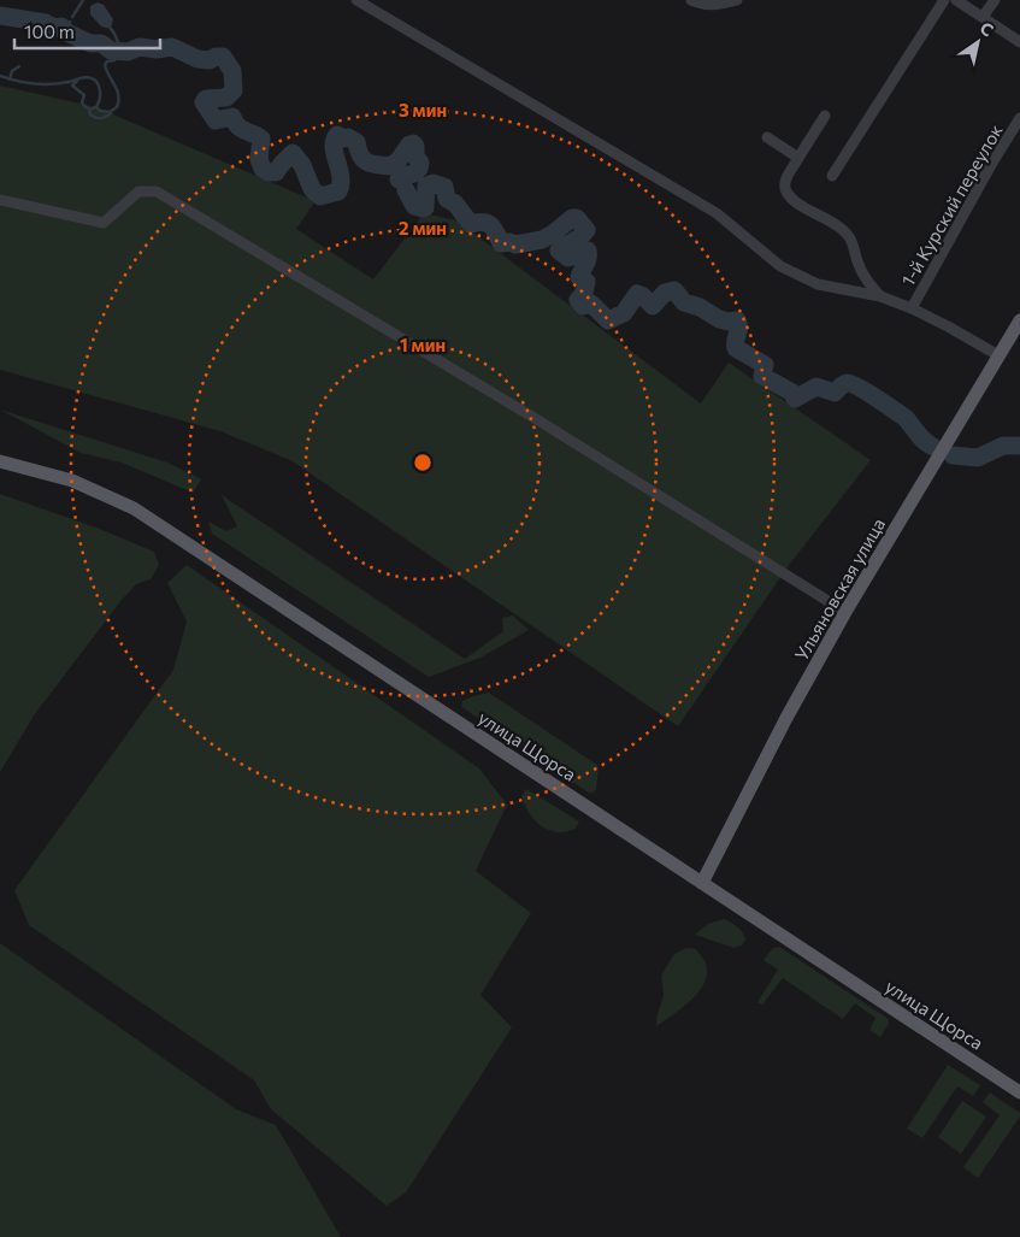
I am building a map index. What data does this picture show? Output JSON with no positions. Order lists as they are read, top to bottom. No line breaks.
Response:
{"streets":{"main road":["Ульяновская улица","улица Щорса"],"street":["1-й Курский переулок"]},"crossings":[["Ульяновская улица","улица Щорса"]],"scale_bar":"100 m","north":"top right","rings":["3 мин","2 мин","1 мин"]}
